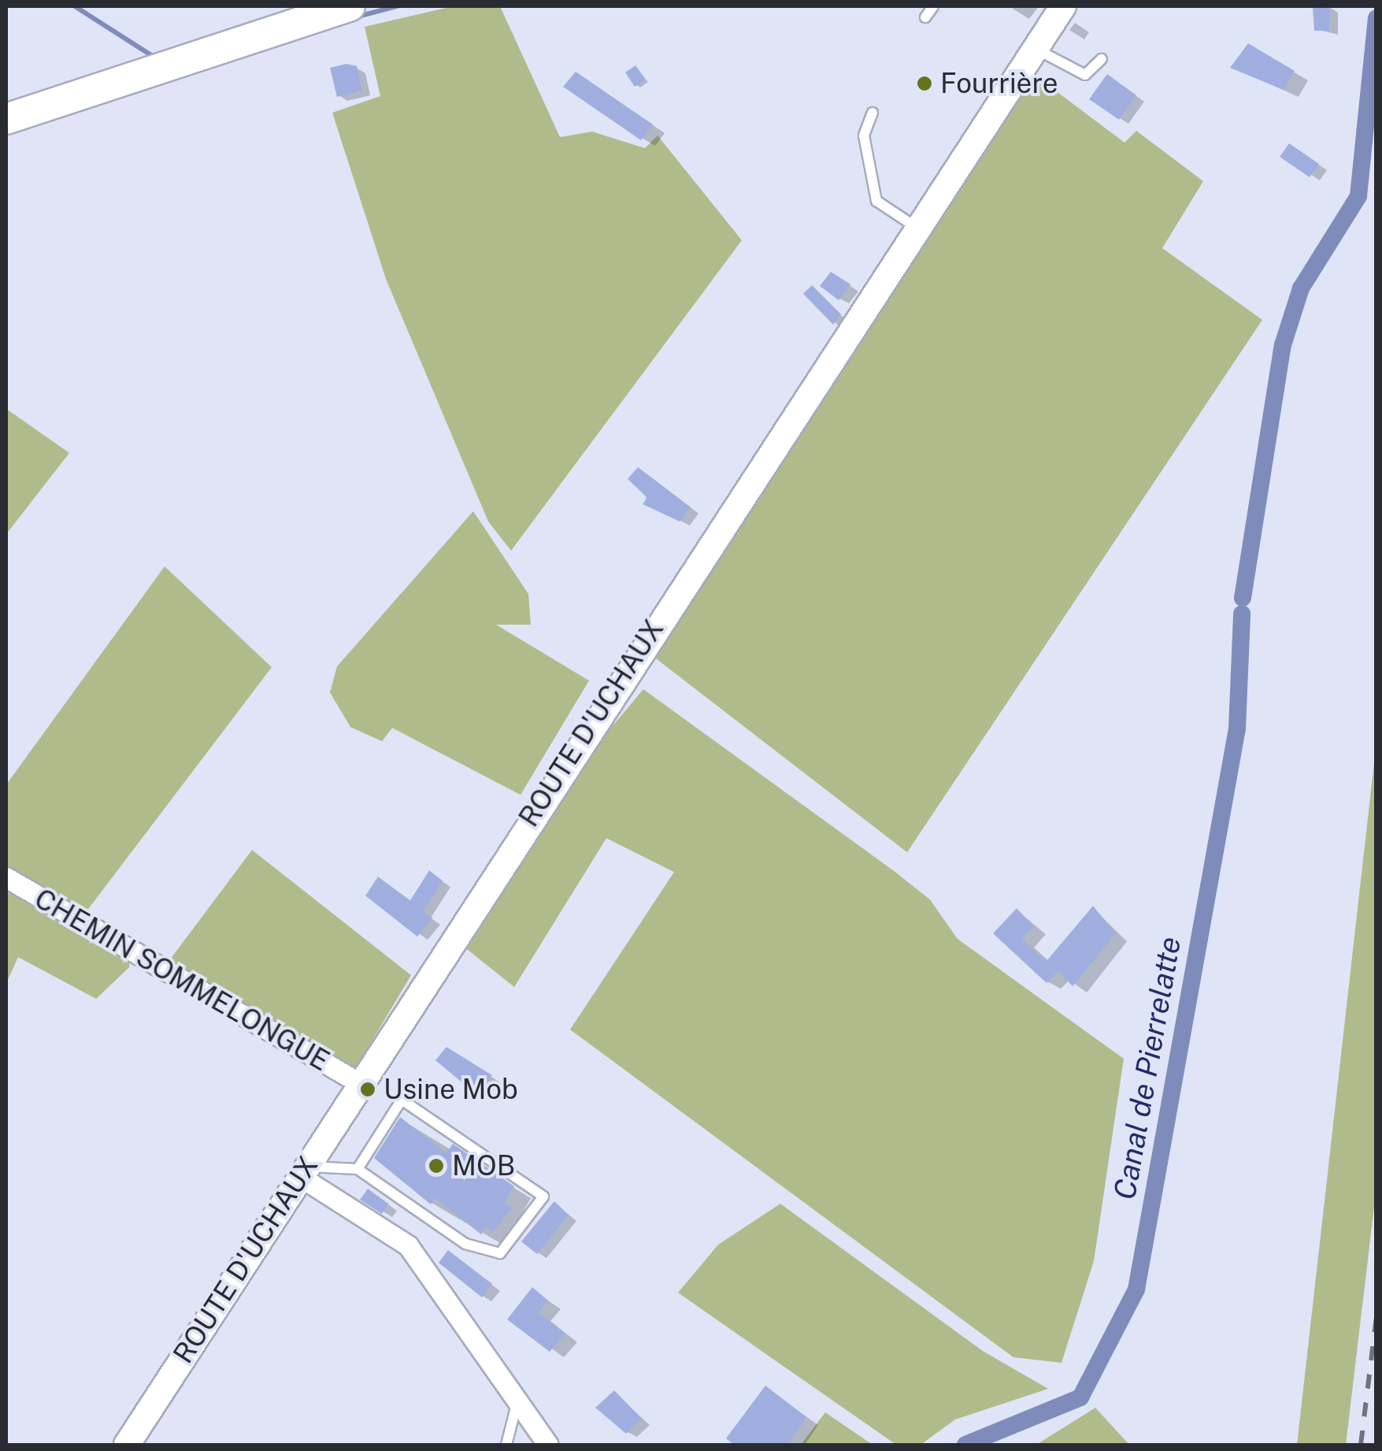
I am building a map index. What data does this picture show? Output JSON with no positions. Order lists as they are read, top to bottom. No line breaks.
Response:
{"streets":{"main road":["ROUTE D'UCHAUX"],"street":["CHEMIN SOMMELONGUE"]},"crossings":[["ROUTE D'UCHAUX","CHEMIN SOMMELONGUE"]],"water":["Canal de Pierrelatte"],"places":["Fourrière","Usine Mob","MOB"]}
